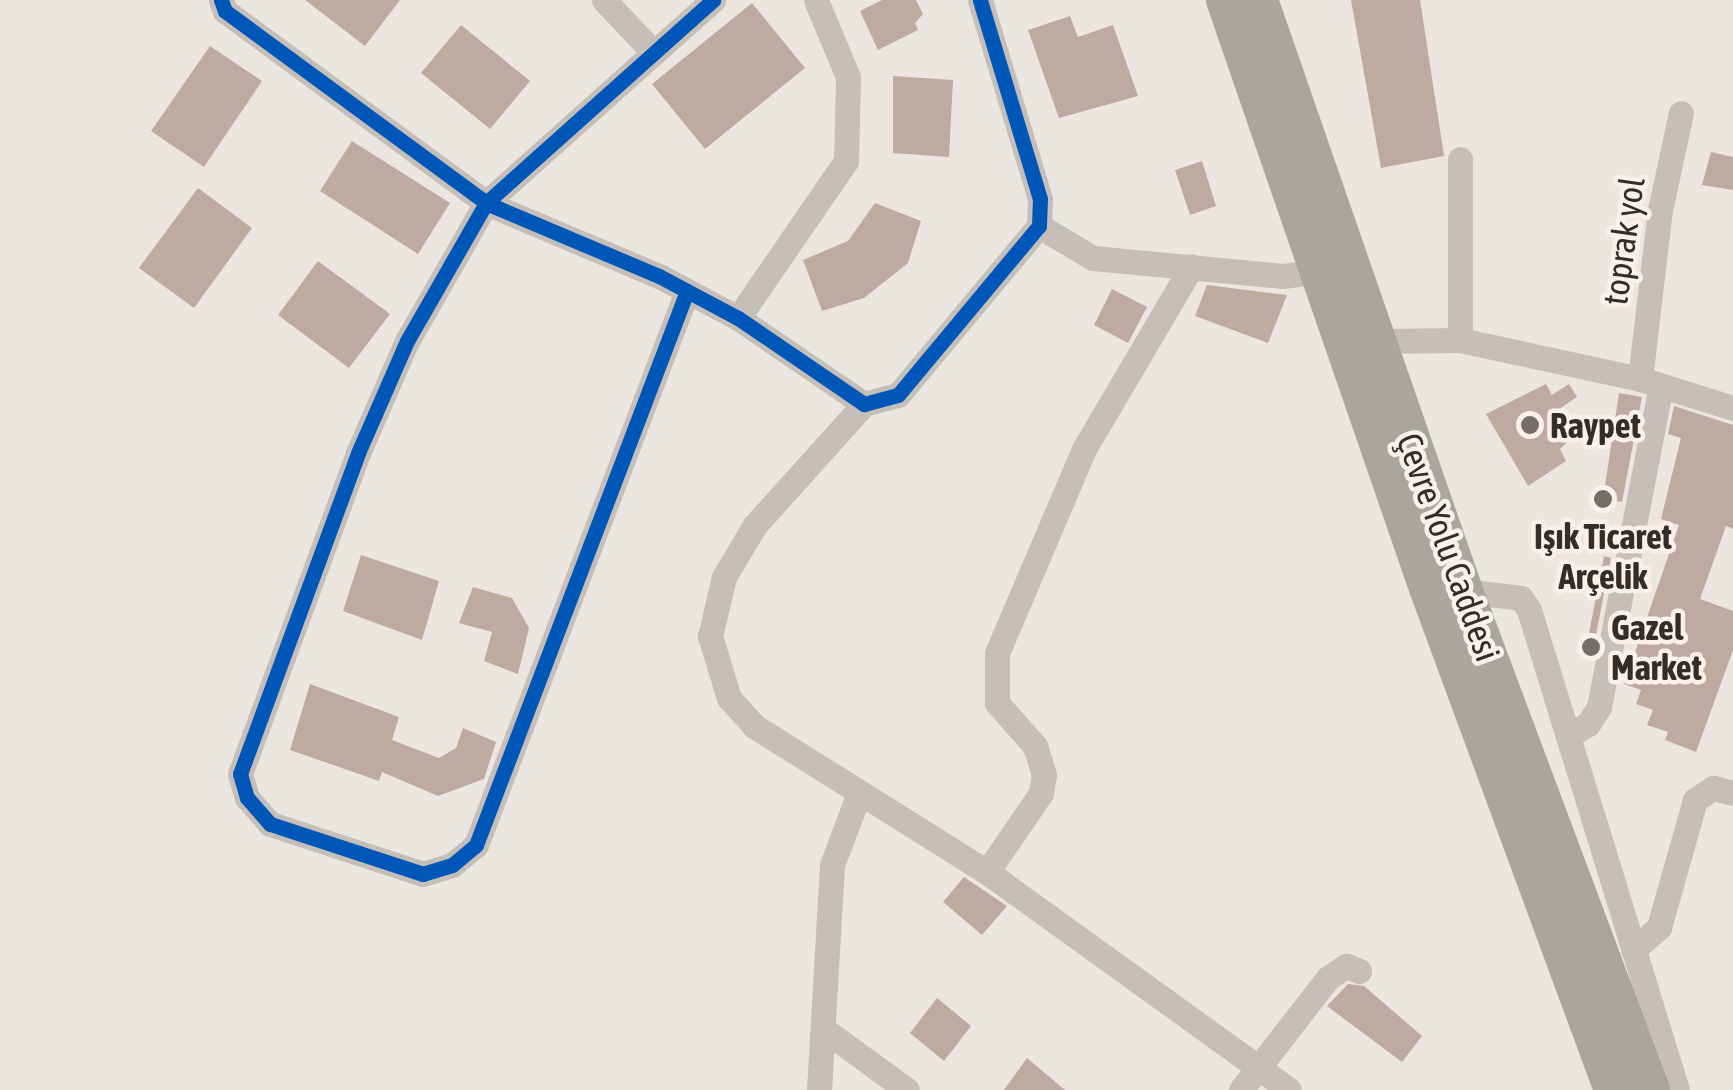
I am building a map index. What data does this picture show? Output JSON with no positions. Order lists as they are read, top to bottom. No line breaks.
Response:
{"streets":{"highway":["Çevre Yolu Caddesi"],"street":["toprak yol"]},"places":["Raypet","Işık Ticaret Arçelik","Gazel Market"]}
